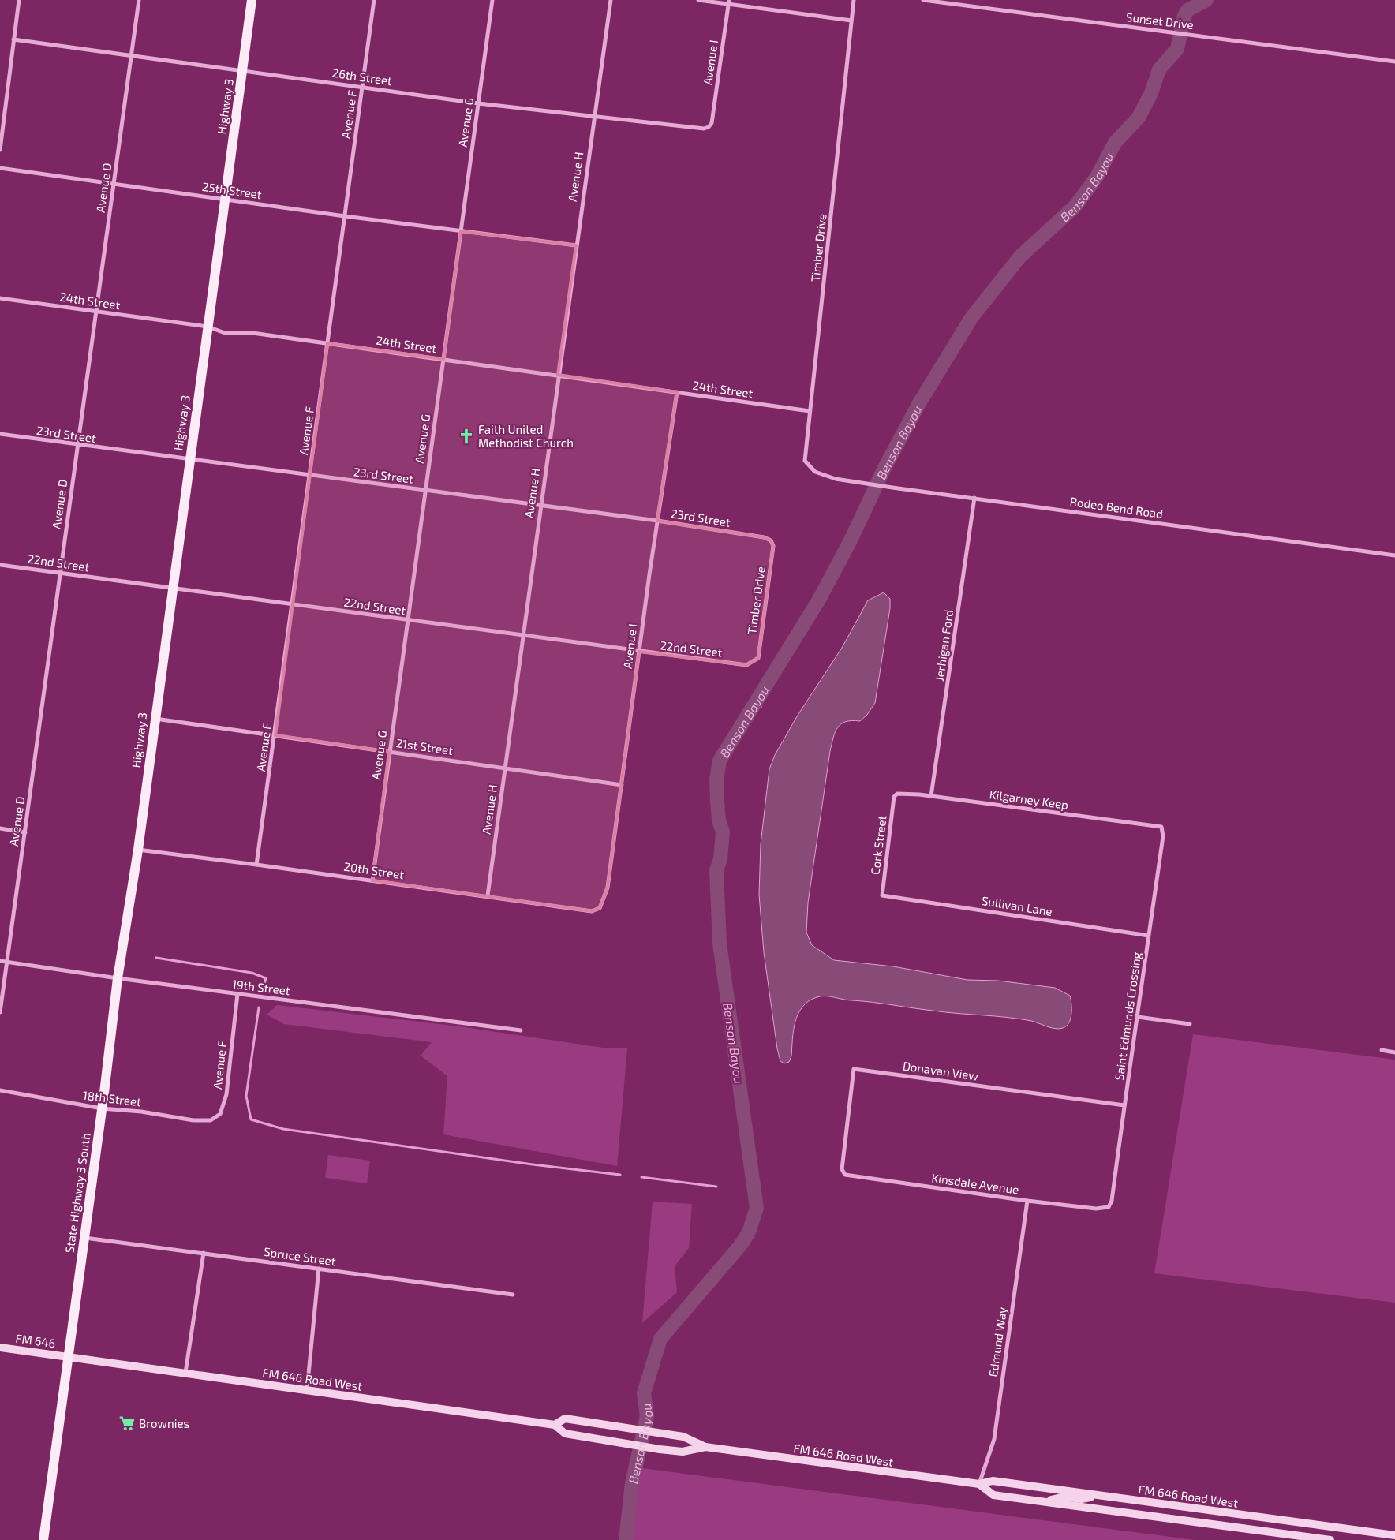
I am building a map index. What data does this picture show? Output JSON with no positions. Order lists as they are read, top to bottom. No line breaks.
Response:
{"streets":{"main road":["Highway 3","State Highway 3 South","FM 646","FM 646 Road West"],"street":["Sunset Drive","Avenue I","26th Street","Avenue F","Avenue G","Avenue H","Avenue D","25th Street","Timber Drive","24th Street","23rd Street","Rodeo Bend Road","22nd Street","Jerhigan Ford","21st Street","Kilgarney Keep","Cork Street","20th Street","Sullivan Lane","19th Street","Saint Edmunds Crossing","Donavan View","18th Street","Kinsdale Avenue","Spruce Street","Edmund Way"]},"crossings":[["Avenue I","26th Street"],["Avenue I","24th Street"],["Avenue I","23rd Street"],["Avenue I","22nd Street"],["Avenue I","21st Street"],["Avenue I","20th Street"],["26th Street","Highway 3"],["26th Street","Avenue F"],["26th Street","Avenue G"],["26th Street","Avenue H"],["26th Street","Avenue D"],["Highway 3","25th Street"],["Highway 3","24th Street"],["Highway 3","23rd Street"],["Highway 3","22nd Street"],["Highway 3","21st Street"],["Highway 3","20th Street"],["Highway 3","State Highway 3 South"],["Avenue F","25th Street"],["Avenue F","24th Street"],["Avenue F","23rd Street"],["Avenue F","22nd Street"],["Avenue F","21st Street"],["Avenue F","20th Street"],["Avenue F","19th Street"],["Avenue F","18th Street"],["Avenue G","25th Street"],["Avenue G","24th Street"],["Avenue G","23rd Street"],["Avenue G","22nd Street"],["Avenue G","21st Street"],["Avenue G","20th Street"],["Avenue H","25th Street"],["Avenue H","24th Street"],["Avenue H","23rd Street"],["Avenue H","22nd Street"],["Avenue H","21st Street"],["Avenue H","20th Street"],["Avenue D","25th Street"],["Avenue D","24th Street"],["Avenue D","23rd Street"],["Avenue D","22nd Street"],["Avenue D","19th Street"],["Timber Drive","24th Street"],["Timber Drive","23rd Street"],["Timber Drive","Rodeo Bend Road"],["Timber Drive","22nd Street"],["Rodeo Bend Road","Jerhigan Ford"],["Jerhigan Ford","Kilgarney Keep"],["Kilgarney Keep","Cork Street"],["Kilgarney Keep","Saint Edmunds Crossing"],["Cork Street","Sullivan Lane"],["20th Street","State Highway 3 South"],["Sullivan Lane","Saint Edmunds Crossing"],["19th Street","State Highway 3 South"],["Saint Edmunds Crossing","Donavan View"],["Saint Edmunds Crossing","Kinsdale Avenue"],["Donavan View","Kinsdale Avenue"],["18th Street","State Highway 3 South"],["Kinsdale Avenue","Edmund Way"],["State Highway 3 South","Spruce Street"],["State Highway 3 South","FM 646"],["State Highway 3 South","FM 646 Road West"],["FM 646","FM 646 Road West"],["Edmund Way","FM 646 Road West"]],"water":["Benson Bayou"],"places":{"church":["Faith United Methodist Church"],"supermarket":["Brownies"]}}
